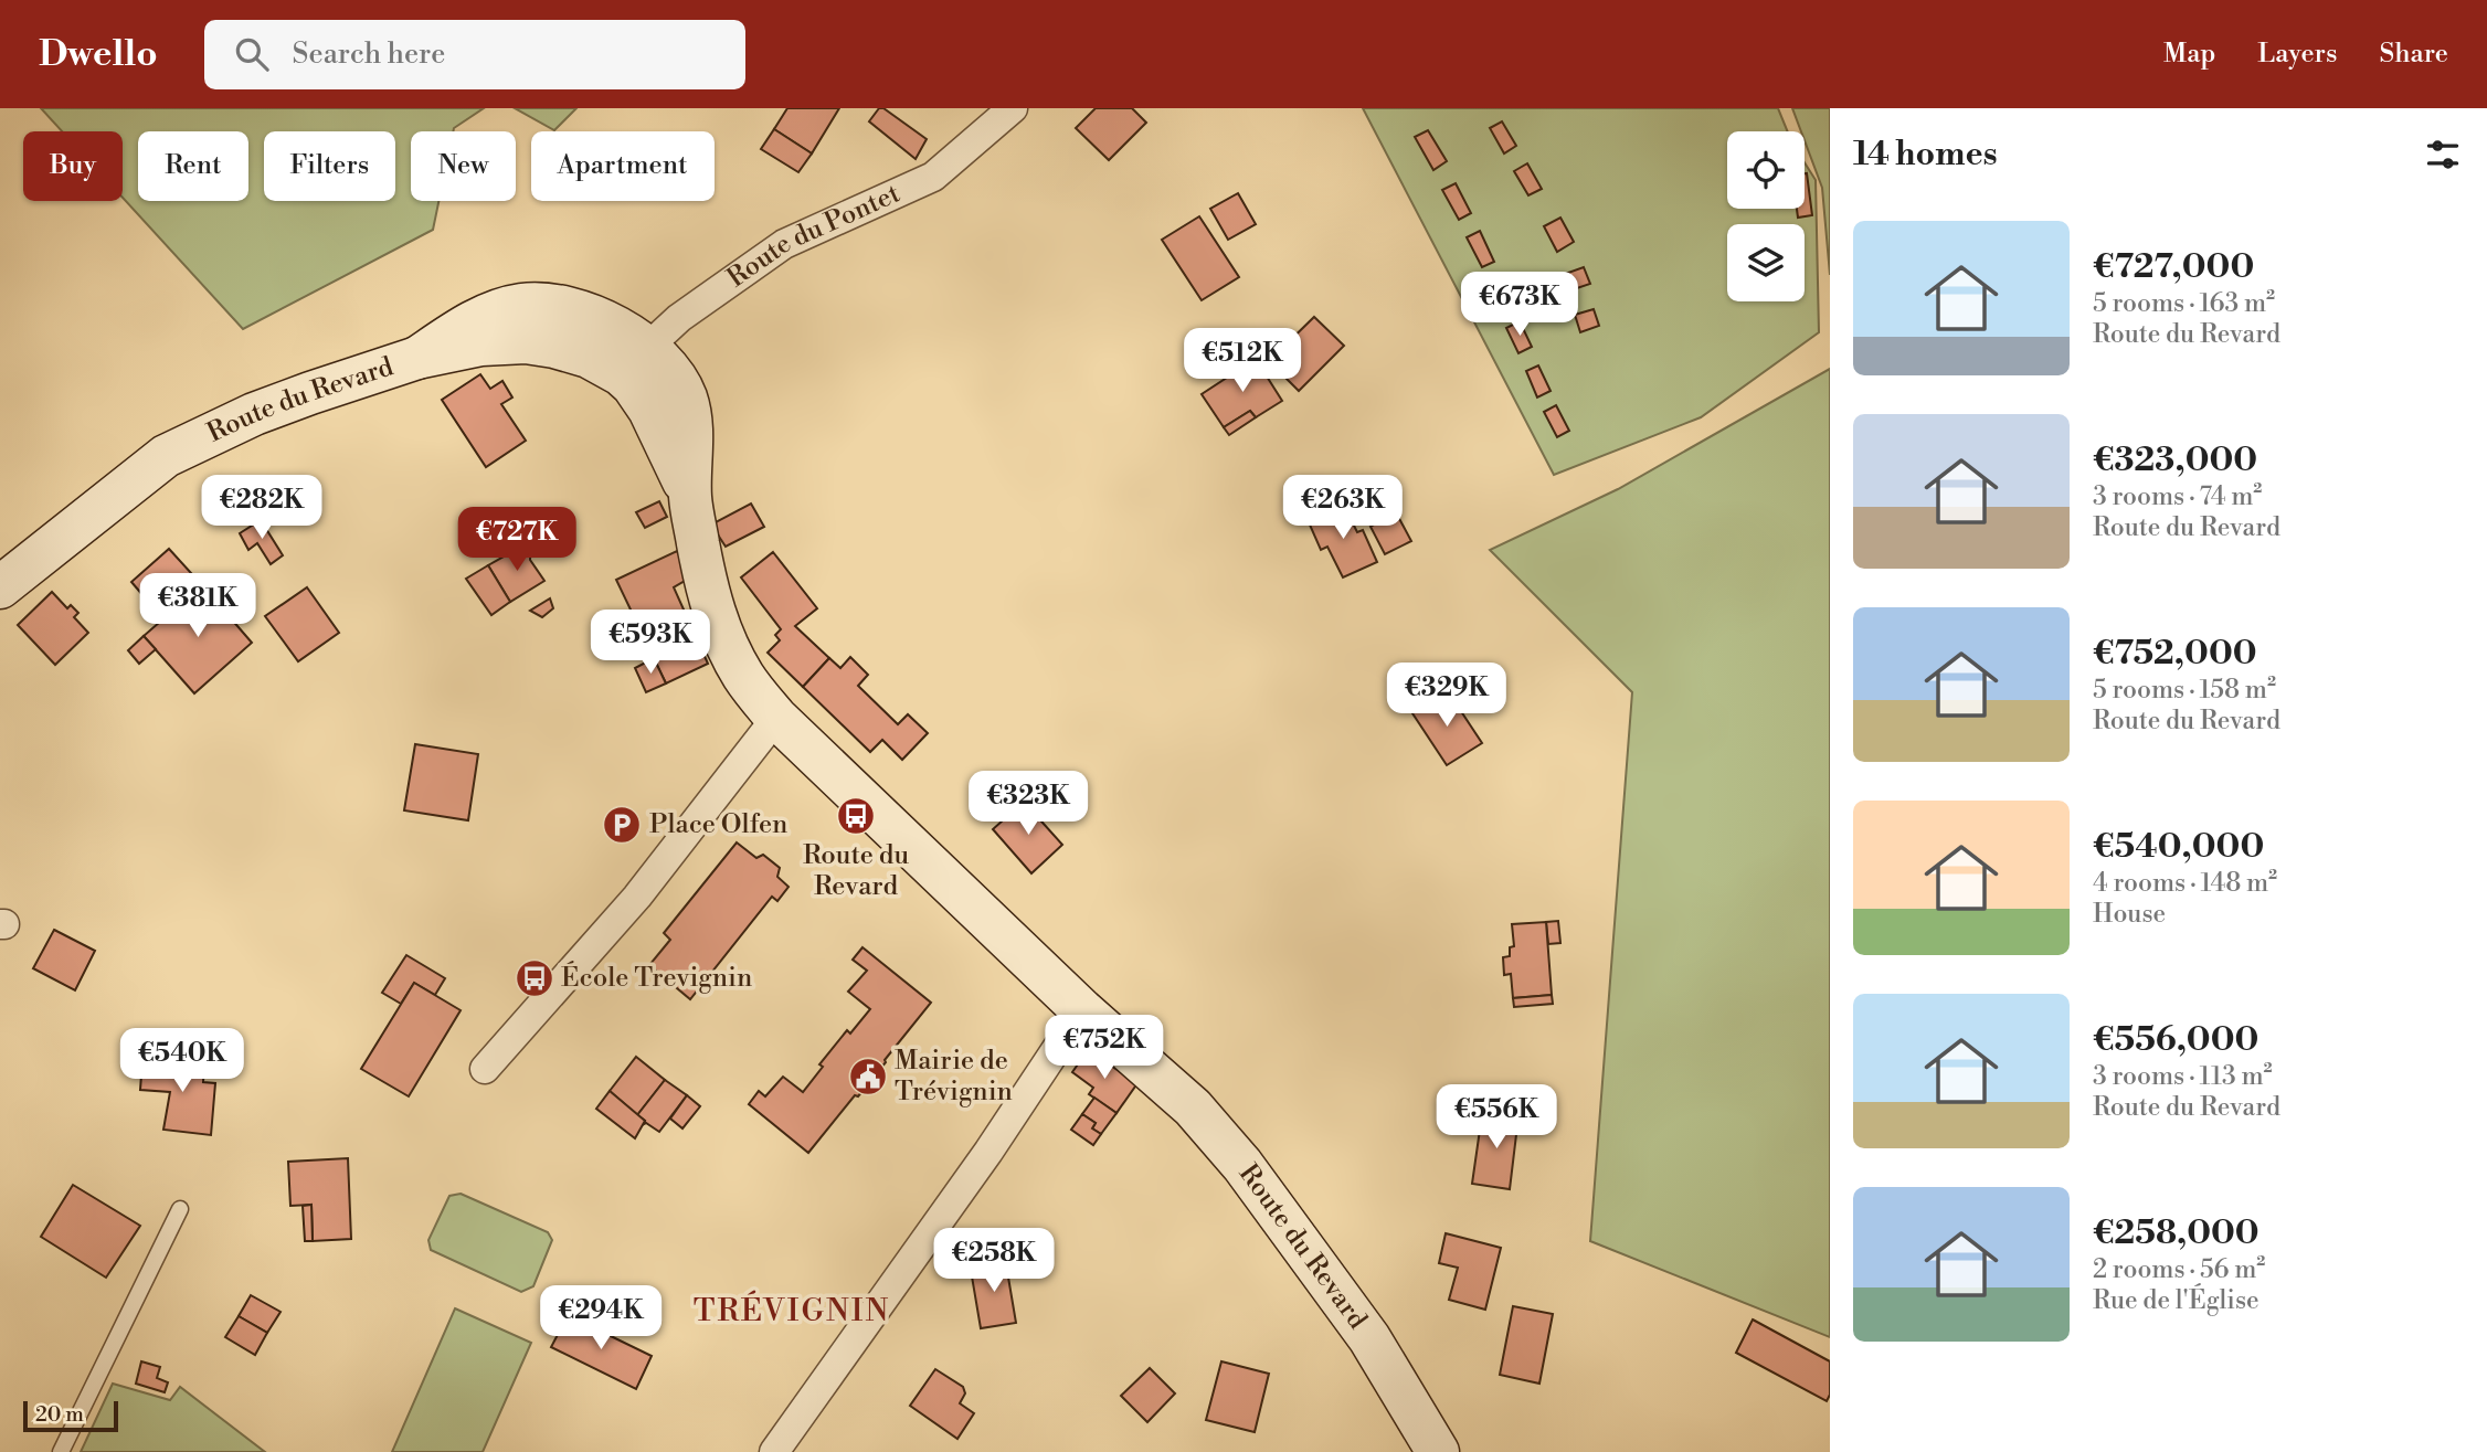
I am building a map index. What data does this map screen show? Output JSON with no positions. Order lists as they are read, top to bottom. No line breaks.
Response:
{"streets":{"main road":["Route du Revard"],"street":["Route du Pontet"]},"crossings":[["Route du Pontet","Route du Revard"]],"districts":["TRÉVIGNIN"],"places":{"bus stop":["Route du Revard","École Trevignin"],"parking":["Place Olfen"],"public building":["Mairie de Trévignin"]},"scale_bar":"20 m","page":{"header":"Dwello","search":"Search here","nav":["Map","Layers","Share"],"heading":"14 homes","chip":["Buy","Rent","Filters","New","Apartment"],"list":[{"name":"€727,000","note":"5 rooms · 163 m² · Route du Revard"},{"name":"€323,000","note":"3 rooms · 74 m² · Route du Revard"},{"name":"€752,000","note":"5 rooms · 158 m² · Route du Revard"},{"name":"€540,000","note":"4 rooms · 148 m² · House"},{"name":"€556,000","note":"3 rooms · 113 m² · Route du Revard"},{"name":"€258,000","note":"2 rooms · 56 m² · Rue de l'Église"}],"price":["€673K","€512K","€282K","€263K","€727K","€381K","€593K","€329K","€323K","€752K","€540K","€556K","€258K","€294K"],"scale":"20 m"}}
